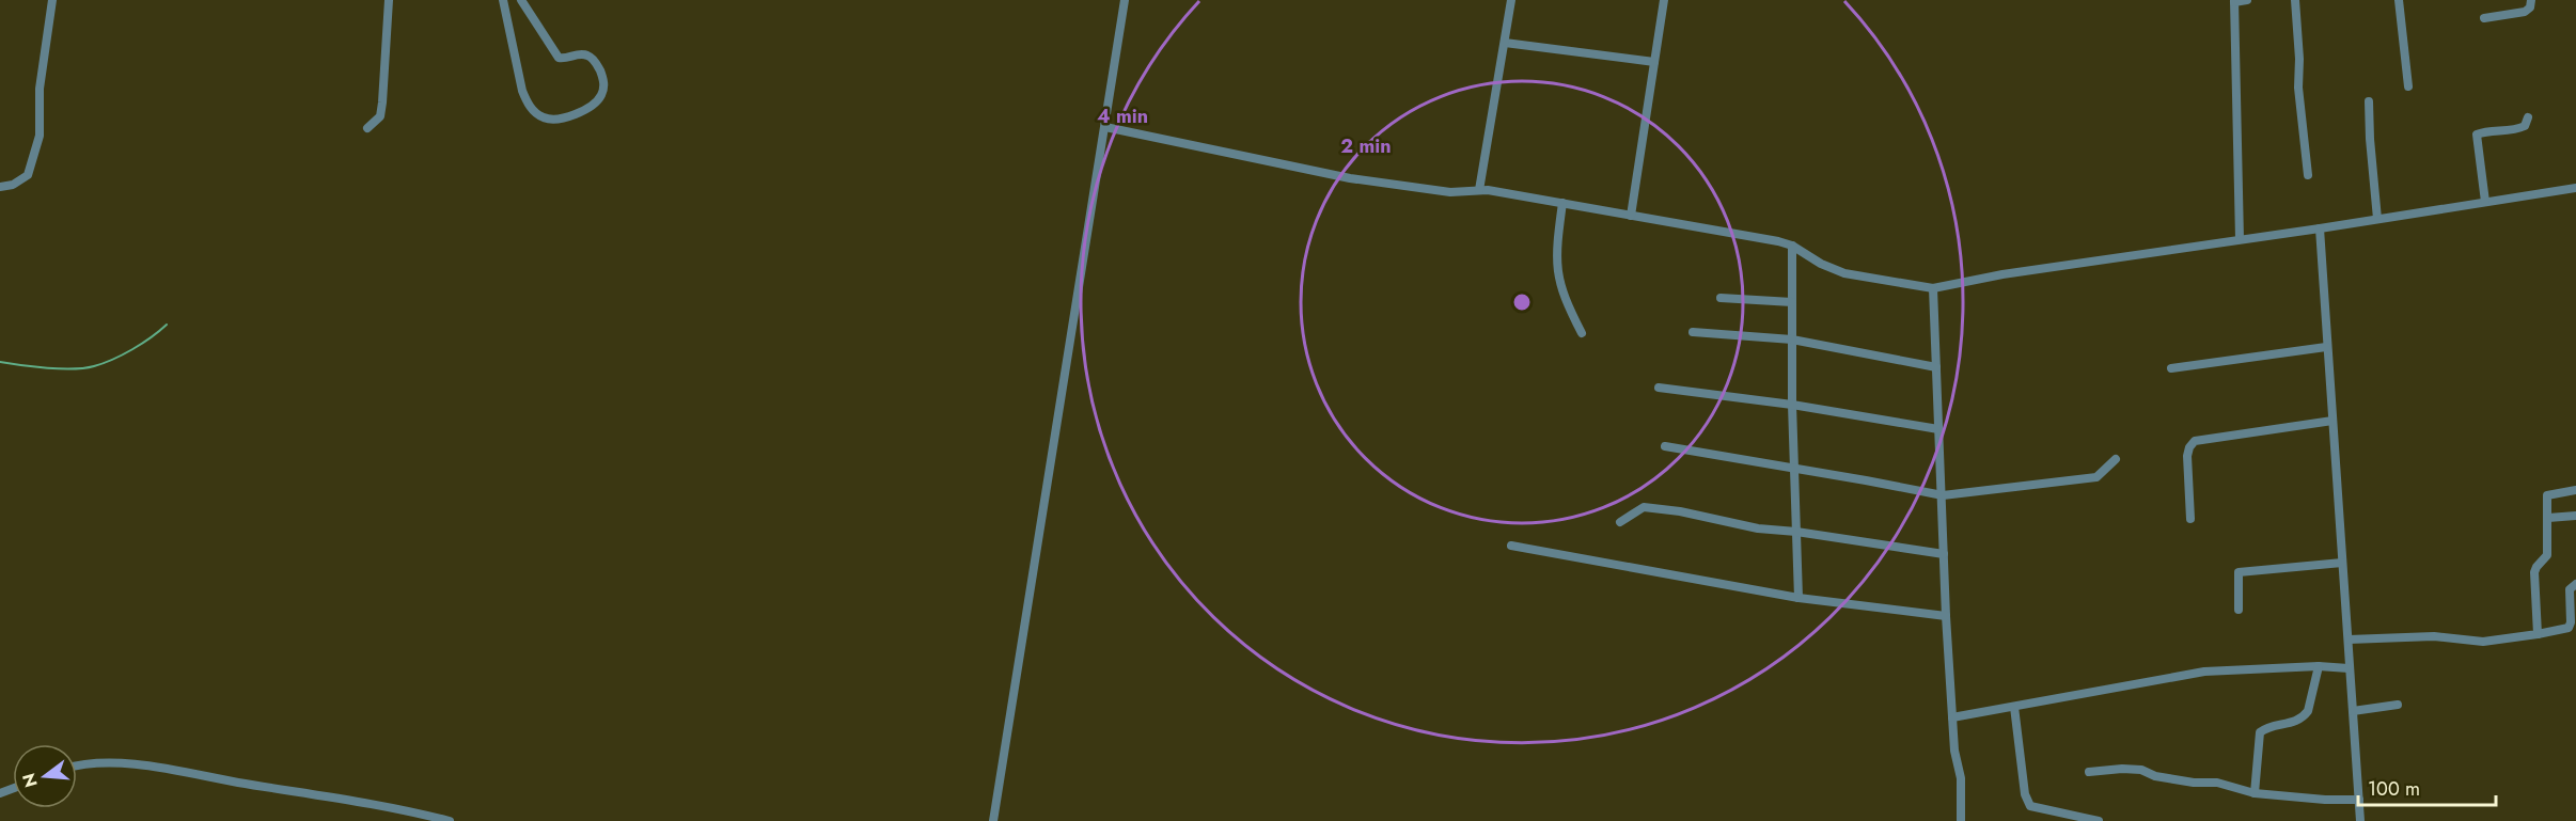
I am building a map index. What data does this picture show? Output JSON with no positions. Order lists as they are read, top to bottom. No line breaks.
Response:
{"scale_bar":"100 m","north":"left","rings":["4 min","2 min"]}
